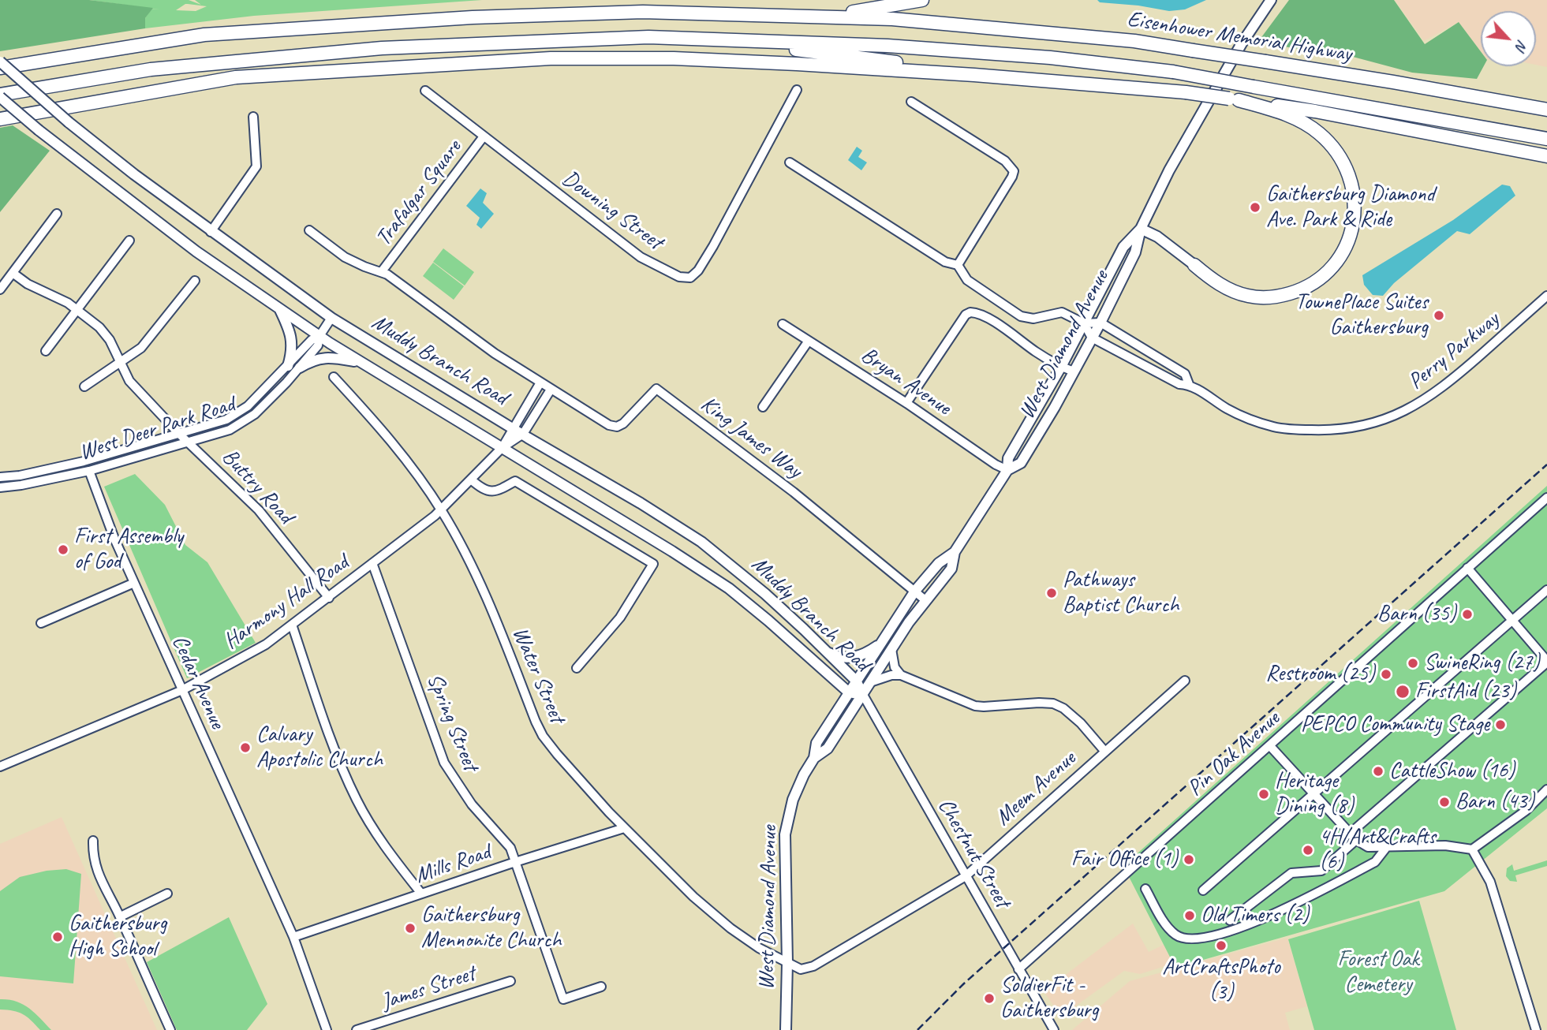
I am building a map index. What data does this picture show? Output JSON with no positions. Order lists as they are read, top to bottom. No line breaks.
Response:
{"streets":{"highway":["Eisenhower Memorial Highway"],"main road":["West Diamond Avenue","Muddy Branch Road"],"street":["Trafalgar Square","Downing Street","Perry Parkway","Bryan Avenue","West Deer Park Road","King James Way","Buttry Road","Harmony Hall Road","Water Street","Cedar Avenue","Spring Street","Pin Oak Avenue","Meem Avenue","Chestnut Street","Mills Road","James Street"]},"crossings":[["Trafalgar Square","Downing Street"],["Trafalgar Square","King James Way"],["West Diamond Avenue","Perry Parkway"],["West Diamond Avenue","Muddy Branch Road"],["West Diamond Avenue","Bryan Avenue"],["West Diamond Avenue","King James Way"],["West Diamond Avenue","Water Street"],["West Diamond Avenue","Meem Avenue"],["West Diamond Avenue","Chestnut Street"],["Muddy Branch Road","West Deer Park Road"],["Muddy Branch Road","Harmony Hall Road"],["Muddy Branch Road","Chestnut Street"],["West Deer Park Road","Buttry Road"],["West Deer Park Road","Cedar Avenue"],["Buttry Road","Harmony Hall Road"],["Harmony Hall Road","Water Street"],["Harmony Hall Road","Cedar Avenue"],["Harmony Hall Road","Spring Street"],["Water Street","Meem Avenue"],["Water Street","Mills Road"],["Cedar Avenue","Mills Road"],["Spring Street","Mills Road"],["Pin Oak Avenue","Chestnut Street"],["Meem Avenue","Chestnut Street"]],"parks":["Forest Oak Cemetery"],"places":["Gaithersburg Diamond Ave. Park & Ride","TownePlace Suites Gaithersburg","First Assembly of God","Pathways Baptist Church","Barn (35)","SwineRing (27)","Restroom (25)","FirstAid (23)","PEPCO Community Stage","Calvary Apostolic Church","CattleShow (16)","Heritage Dining (8)","Barn (43)","4H/Art&Crafts (6)","Fair Office (1)","Old Timers (2)","Gaithersburg Mennonite Church","Gaithersburg High School","ArtCraftsPhoto (3)","SoldierFit - Gaithersburg"],"north":"bottom right"}
